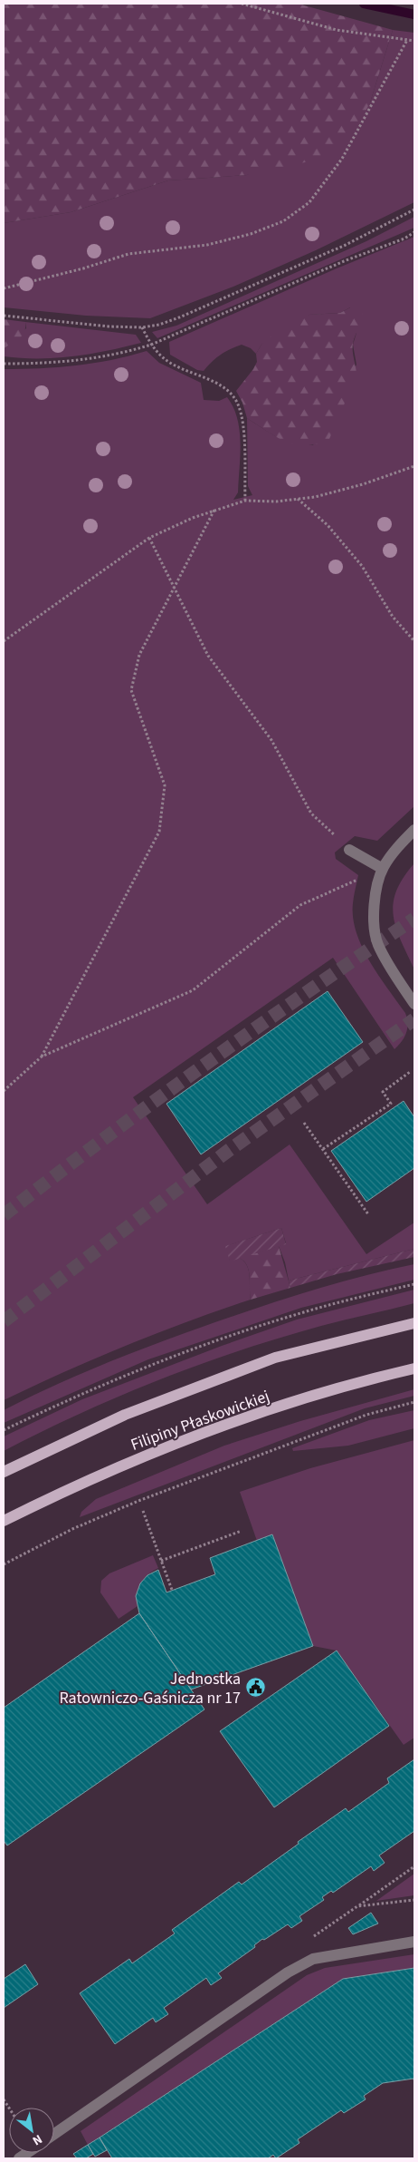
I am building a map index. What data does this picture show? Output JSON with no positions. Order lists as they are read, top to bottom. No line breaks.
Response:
{"streets":{"main road":["Filipiny Płaskowickiej"]},"places":{"public building":["Jednostka Ratowniczo-Gaśnicza nr 17"]},"north":"bottom right"}
